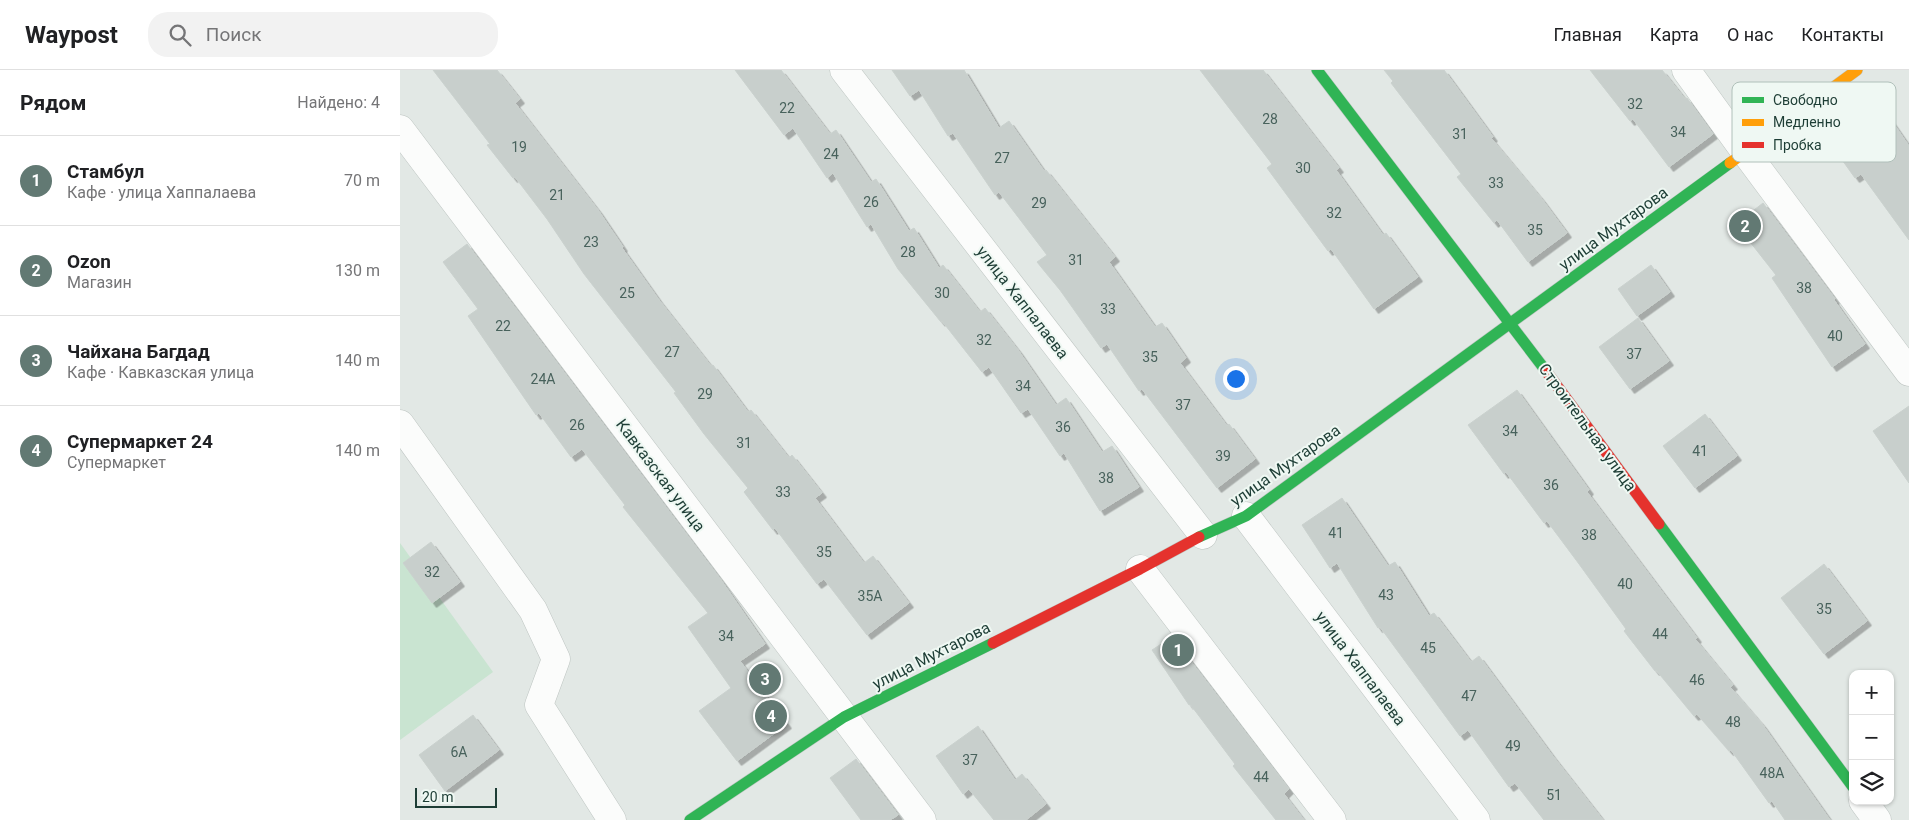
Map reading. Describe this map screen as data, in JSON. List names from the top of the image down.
{
  "streets": {
    "street": [
      "улица Мухтарова",
      "улица Хаппалаева",
      "Строительная улица",
      "Кавказская улица"
    ]
  },
  "crossings": [
    ["улица Мухтарова", "улица Хаппалаева"],
    ["улица Мухтарова", "Строительная улица"],
    ["улица Мухтарова", "Кавказская улица"]
  ],
  "house_numbers": [
    "32",
    "22",
    "28",
    "34",
    "31",
    "19",
    "24",
    "27",
    "30",
    "33",
    "21",
    "26",
    "29",
    "32",
    "35",
    "23",
    "28",
    "31",
    "38",
    "25",
    "30",
    "33",
    "22",
    "40",
    "32",
    "27",
    "37",
    "35",
    "24А",
    "34",
    "29",
    "37",
    "26",
    "36",
    "34",
    "31",
    "41",
    "39",
    "38",
    "36",
    "33",
    "41",
    "38",
    "35",
    "32",
    "40",
    "43",
    "35А",
    "35",
    "44",
    "34",
    "45",
    "46",
    "47",
    "48",
    "49",
    "6А",
    "37",
    "48А",
    "44",
    "51"
  ],
  "legend": ["Свободно", "Медленно", "Пробка"],
  "scale_bar": "20 m",
  "page": {
    "header": "Waypost",
    "search": "Поиск",
    "nav": [
      "Главная",
      "Карта",
      "О нас",
      "Контакты"
    ],
    "heading": ["Рядом", "Найдено: 4"],
    "list": [
      {
        "mark": "1",
        "name": "Стамбул",
        "note": "Кафе · улица Хаппалаева",
        "value": "70 m"
      },
      {
        "mark": "2",
        "name": "Ozon",
        "note": "Магазин",
        "value": "130 m"
      },
      {
        "mark": "3",
        "name": "Чайхана Багдад",
        "note": "Кафе · Кавказская улица",
        "value": "140 m"
      },
      {
        "mark": "4",
        "name": "Супермаркет 24",
        "note": "Супермаркет",
        "value": "140 m"
      }
    ],
    "pins": [
      "2",
      "1",
      "3",
      "4"
    ],
    "map_buttons": ["+", "−"],
    "scale": "20 m"
  }
}
